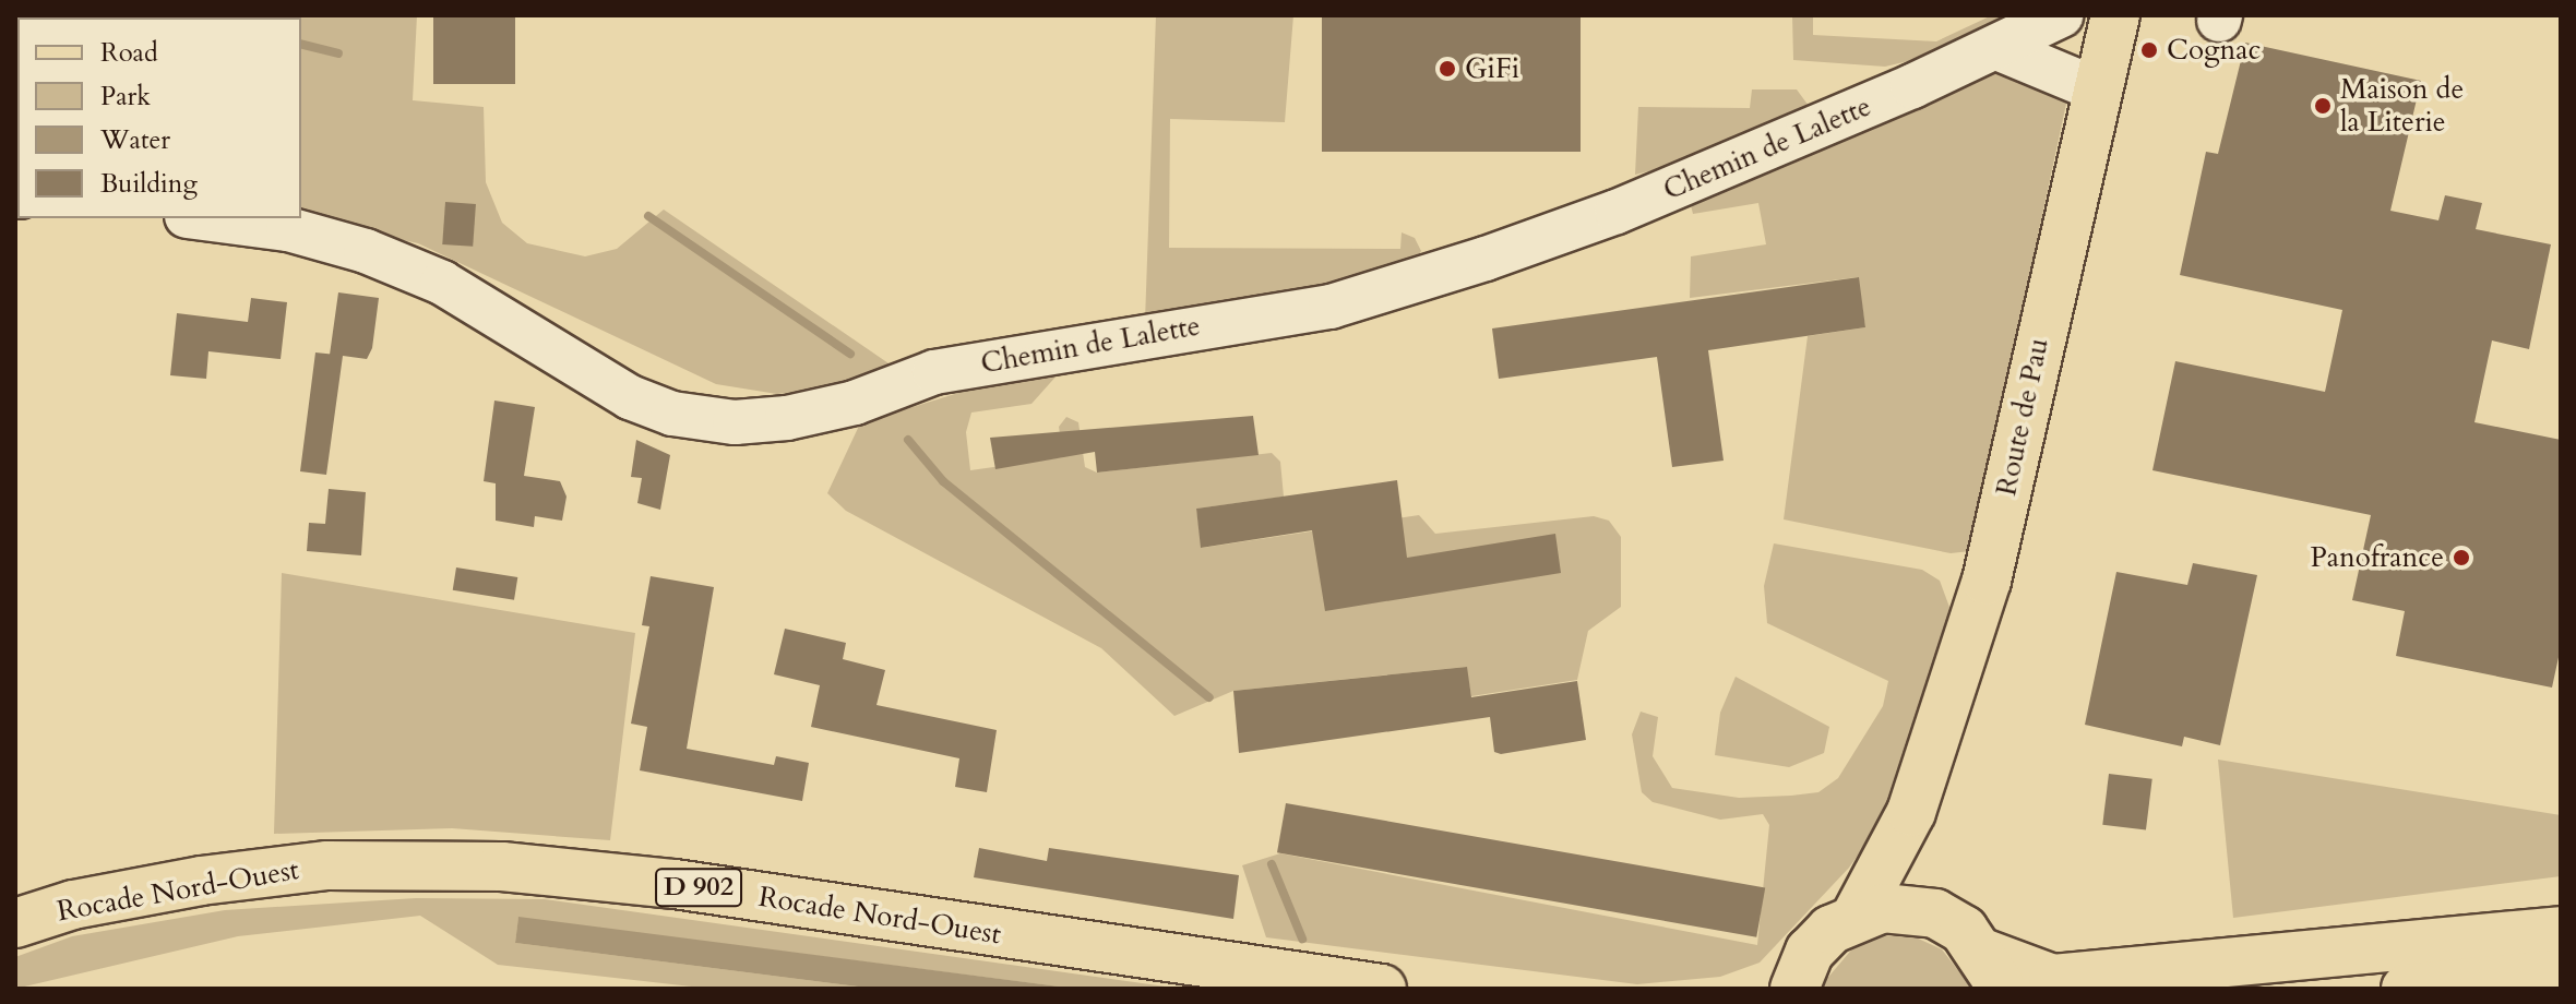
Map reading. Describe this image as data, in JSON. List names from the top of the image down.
{
  "streets": {
    "main road": ["Route de Pau", "D 902", "Rocade Nord-Ouest"],
    "street": ["Chemin de Lalette"]
  },
  "places": [
    "Cognac",
    "GiFi",
    "Maison de la Literie",
    "Panofrance"
  ],
  "legend": [
    "Road",
    "Park",
    "Water",
    "Building"
  ]
}
